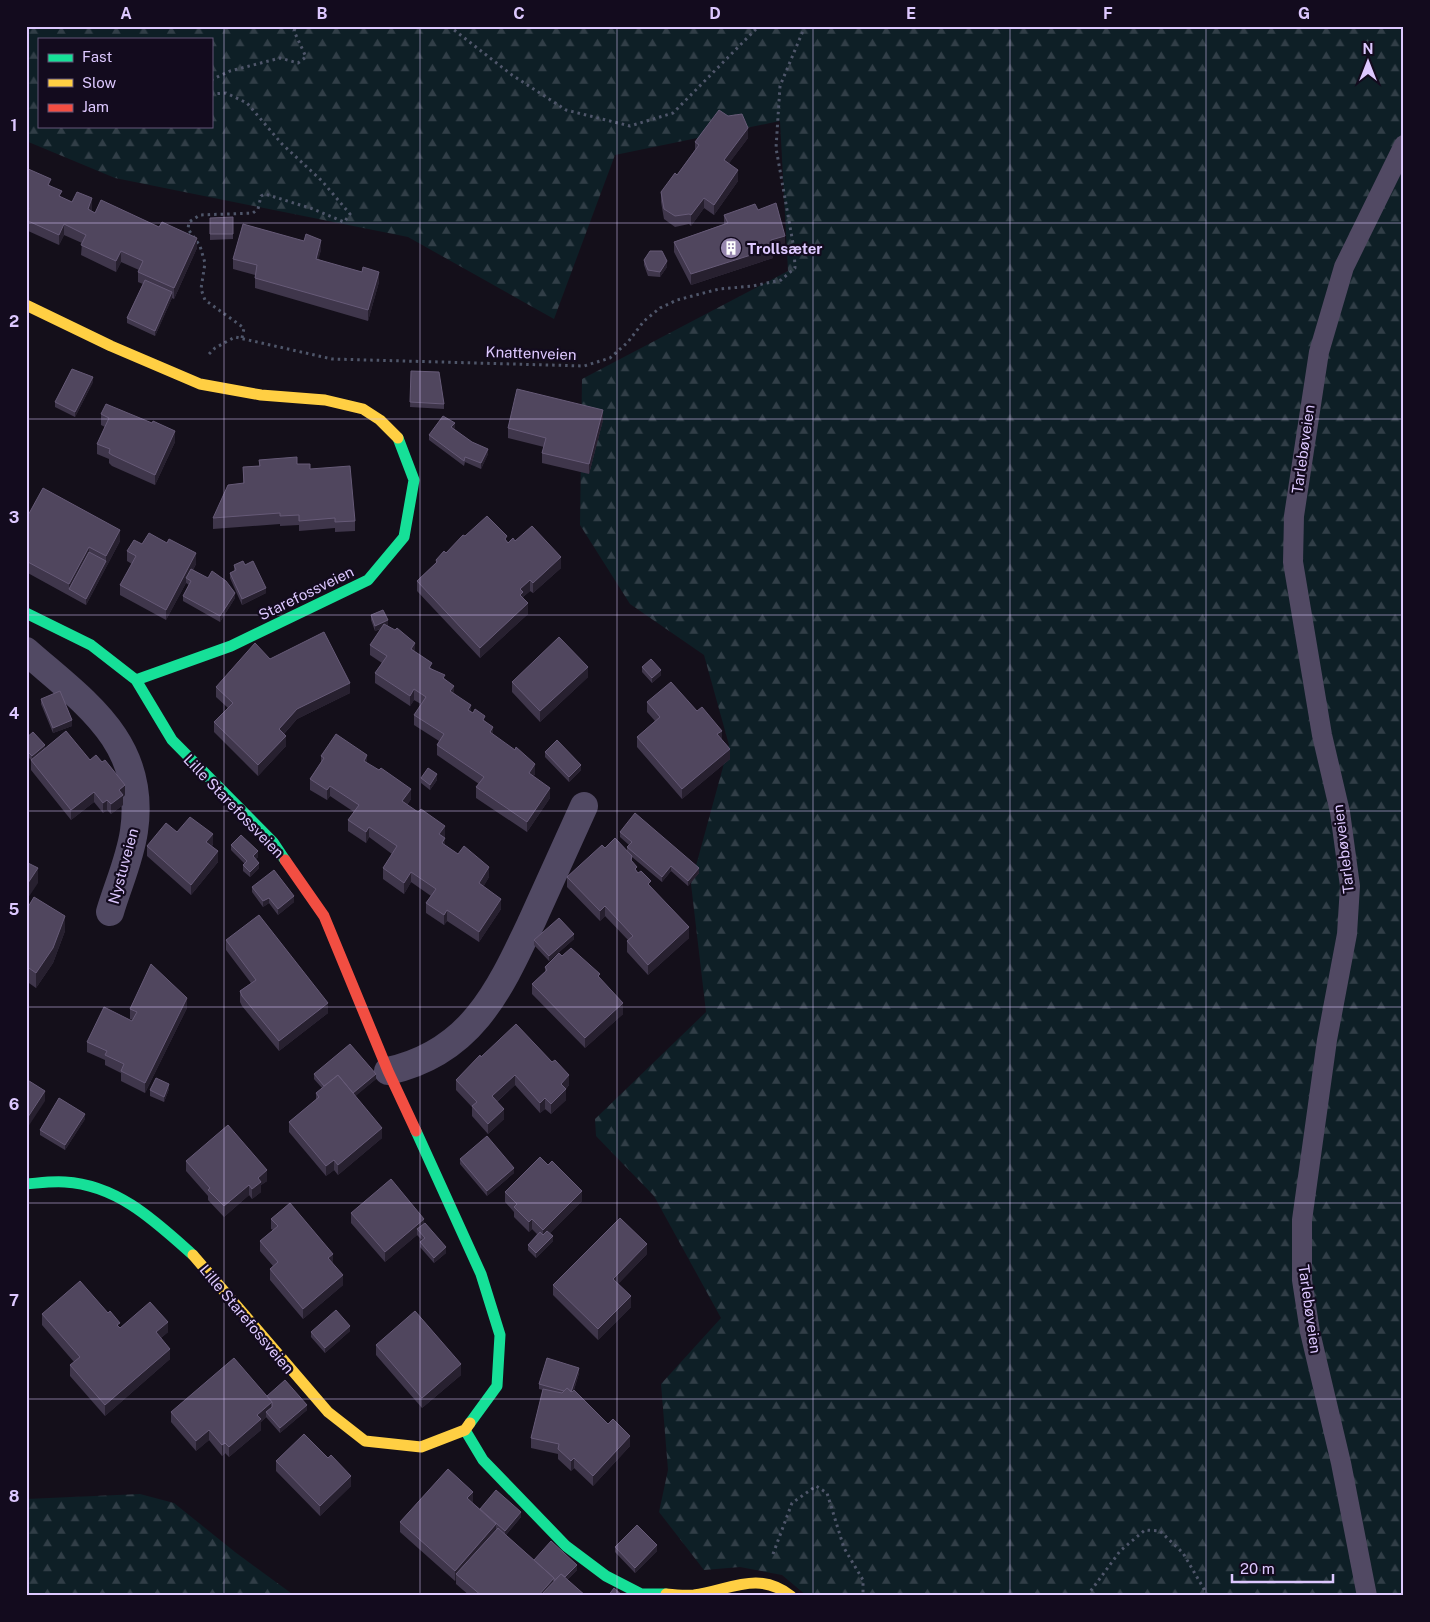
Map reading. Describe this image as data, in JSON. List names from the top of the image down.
{
  "streets": {
    "street": ["Starefossveien", "Lille Starefossveien", "Nystuveien"],
    "lane": ["Tarlebøveien"],
    "path": ["Knattenveien"]
  },
  "crossings": [
    ["Starefossveien", "Lille Starefossveien"]
  ],
  "places": {
    "building": ["Trollsæter"]
  },
  "legend": ["Fast", "Slow", "Jam"],
  "scale_bar": "20 m",
  "north": "top",
  "grid": {
    "columns": [
      "A",
      "B",
      "C",
      "D",
      "E",
      "F",
      "G"
    ],
    "rows": [
      "1",
      "2",
      "3",
      "4",
      "5",
      "6",
      "7",
      "8"
    ]
  }
}
